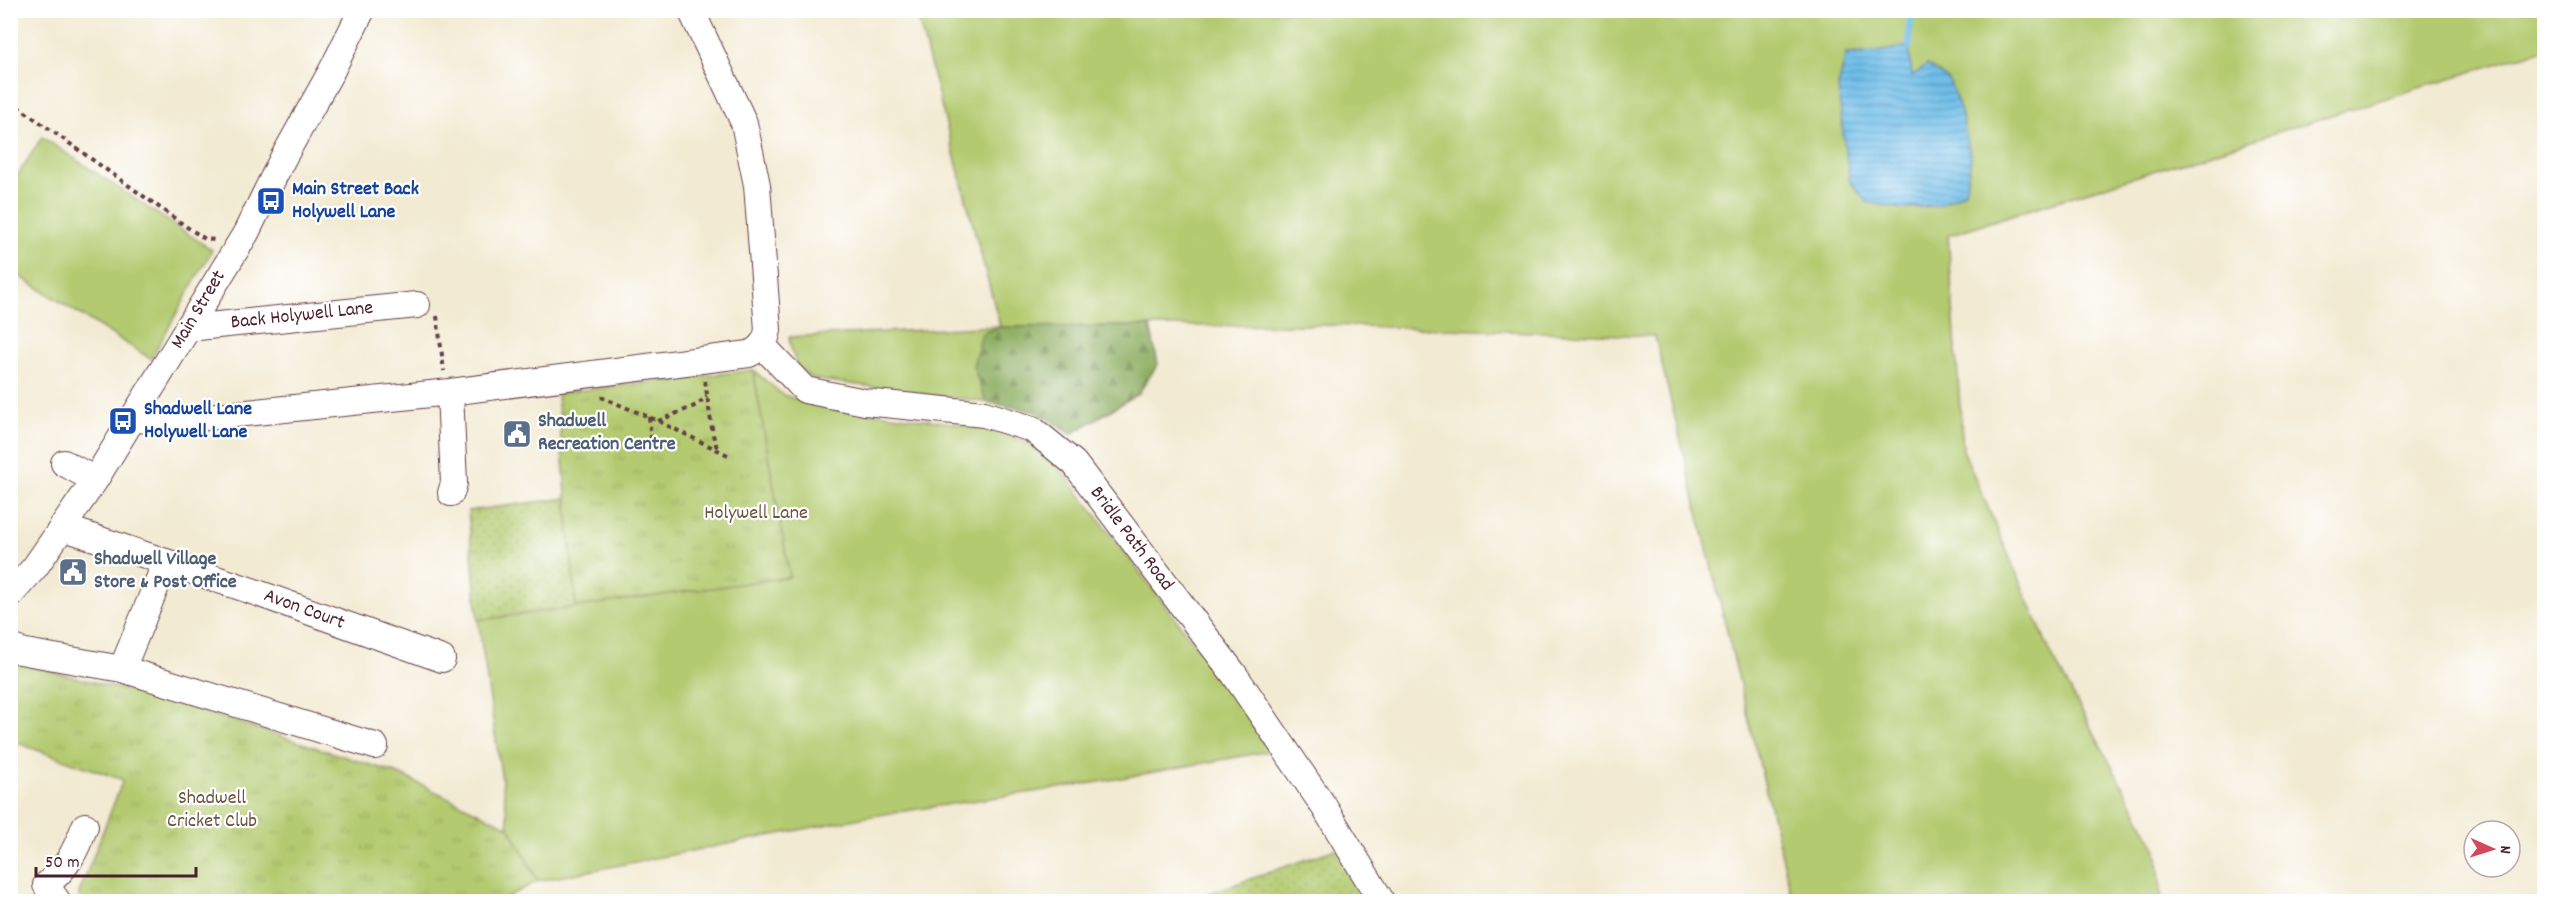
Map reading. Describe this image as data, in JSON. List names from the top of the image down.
{
  "streets": {
    "street": [
      "Main Street",
      "Back Holywell Lane",
      "Bridle Path Road",
      "Avon Court"
    ]
  },
  "crossings": [
    ["Main Street", "Back Holywell Lane"],
    ["Main Street", "Avon Court"]
  ],
  "parks": ["Holywell Lane", "Shadwell Cricket Club"],
  "places": {
    "bus stop": ["Main Street Back Holywell Lane", "Shadwell Lane Holywell Lane"],
    "public building": ["Shadwell Recreation Centre", "Shadwell Village Store & Post Office"]
  },
  "scale_bar": "50 m",
  "north": "right"
}
